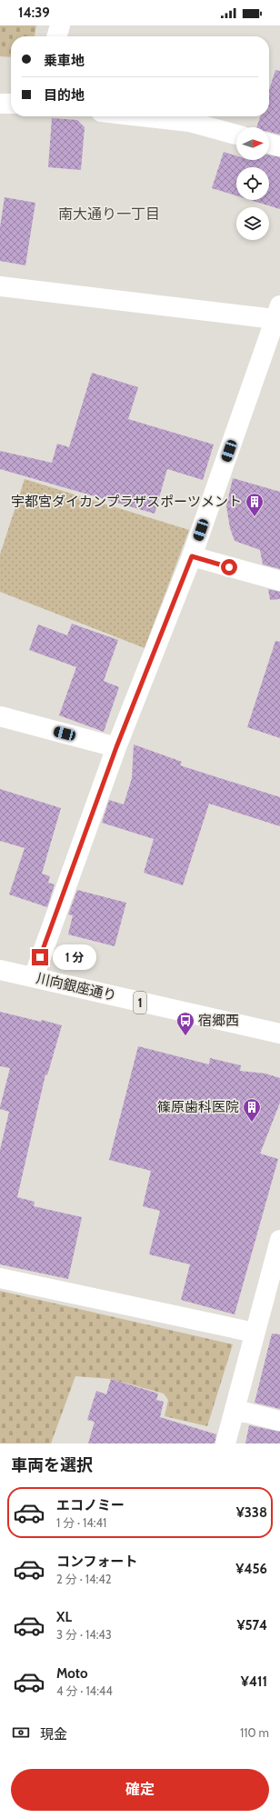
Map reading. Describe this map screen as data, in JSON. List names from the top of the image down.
{
  "streets": {
    "street": ["川向銀座通り", "1"]
  },
  "districts": ["南大通り一丁目"],
  "places": {
    "building": ["宇都宮ダイカンプラザスポーツメント", "篠原歯科医院"],
    "bus stop": ["宿郷西"]
  },
  "north": "right",
  "page": {
    "status": "14:39",
    "banner": ["乗車地", "目的地"],
    "bubble": "1 分",
    "heading": "車両を選択",
    "list": [
      {
        "name": "エコノミー",
        "note": "1 分 · 14:41",
        "value": "¥338"
      },
      {
        "name": "コンフォート",
        "note": "2 分 · 14:42",
        "value": "¥456"
      },
      {
        "name": "XL",
        "note": "3 分 · 14:43",
        "value": "¥574"
      },
      {
        "name": "Moto",
        "note": "4 分 · 14:44",
        "value": "¥411"
      }
    ],
    "pay": ["現金", "110 m"],
    "buttons": "確定"
  }
}
